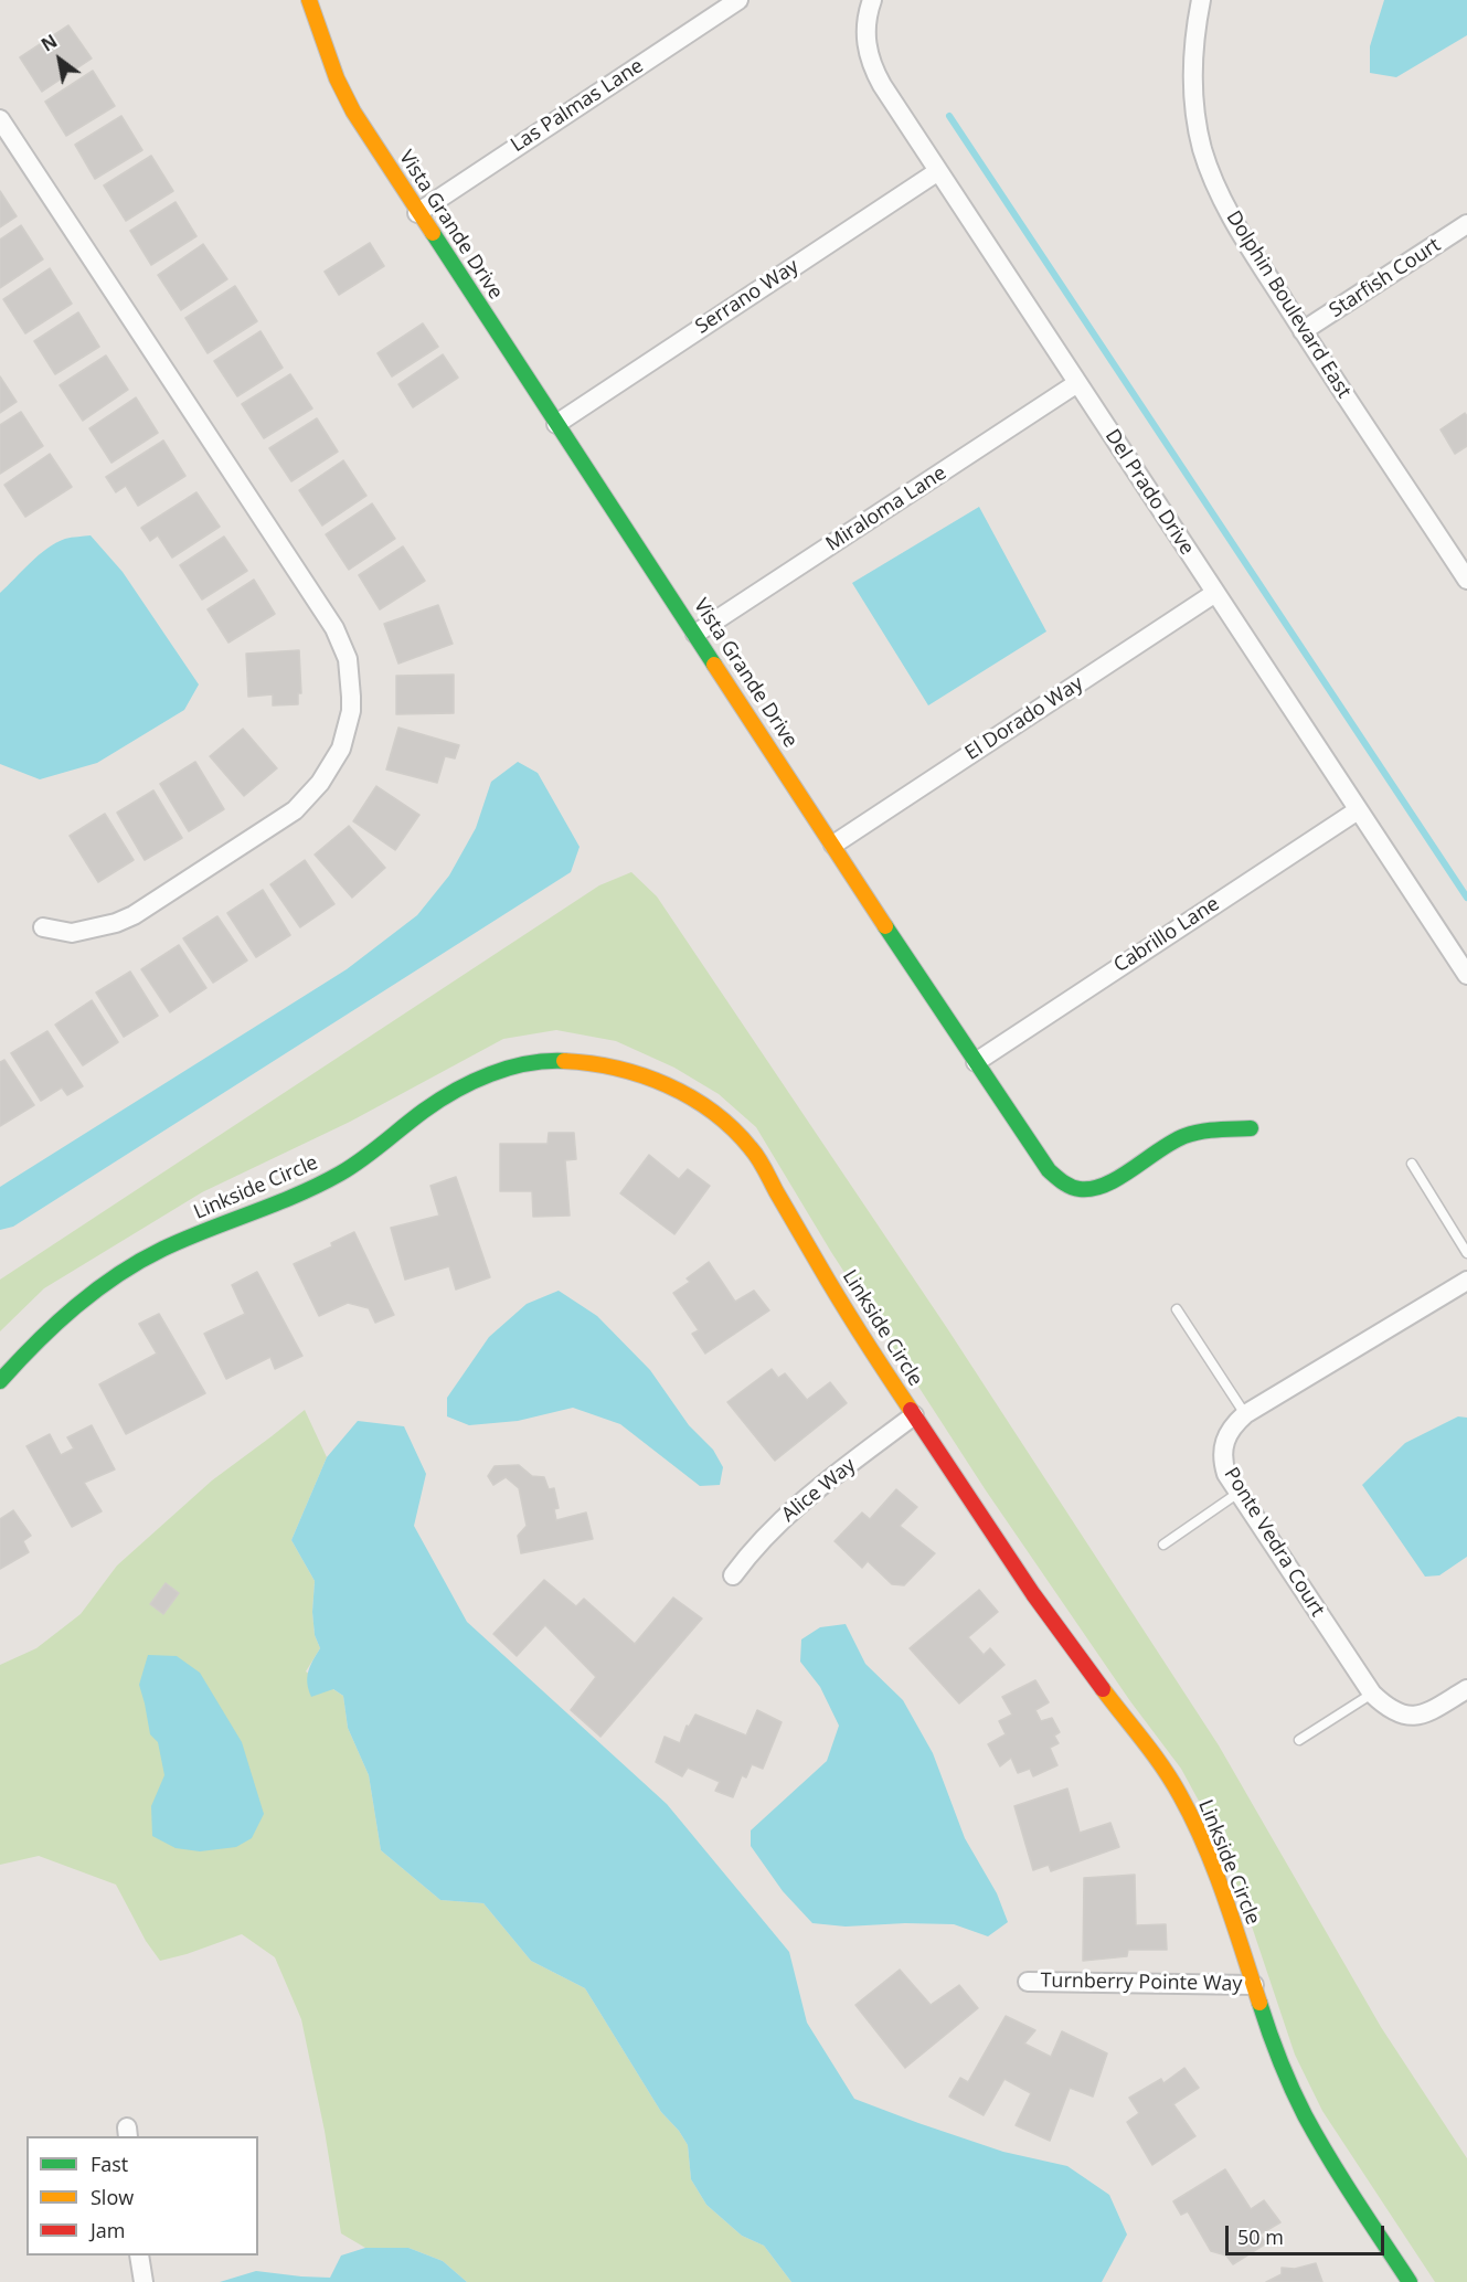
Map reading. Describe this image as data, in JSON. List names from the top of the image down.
{
  "streets": {
    "street": [
      "Las Palmas Lane",
      "Vista Grande Drive",
      "Starfish Court",
      "Serrano Way",
      "Dolphin Boulevard East",
      "Del Prado Drive",
      "Miraloma Lane",
      "El Dorado Way",
      "Cabrillo Lane",
      "Linkside Circle",
      "Alice Way",
      "Ponte Vedra Court",
      "Turnberry Pointe Way"
    ]
  },
  "crossings": [
    ["Las Palmas Lane", "Vista Grande Drive"],
    ["Vista Grande Drive", "Serrano Way"],
    ["Vista Grande Drive", "Miraloma Lane"],
    ["Vista Grande Drive", "El Dorado Way"],
    ["Vista Grande Drive", "Cabrillo Lane"],
    ["Starfish Court", "Dolphin Boulevard East"],
    ["Serrano Way", "Del Prado Drive"],
    ["Del Prado Drive", "Miraloma Lane"],
    ["Del Prado Drive", "El Dorado Way"],
    ["Del Prado Drive", "Cabrillo Lane"],
    ["Linkside Circle", "Alice Way"],
    ["Linkside Circle", "Turnberry Pointe Way"]
  ],
  "legend": ["Fast", "Slow", "Jam"],
  "scale_bar": "50 m",
  "north": "top left"
}
